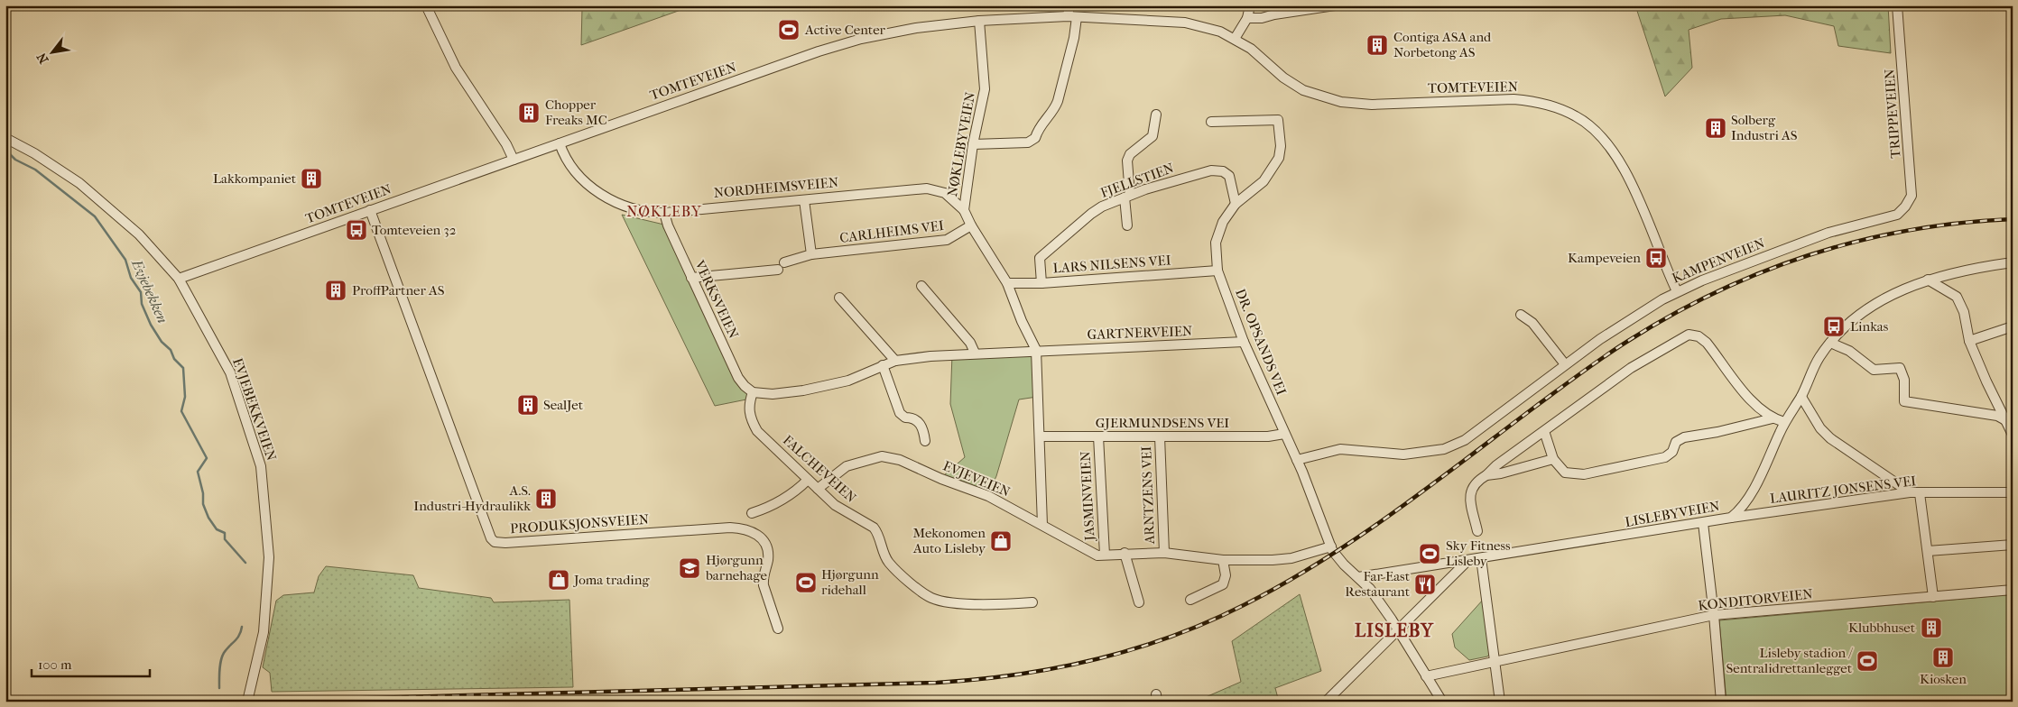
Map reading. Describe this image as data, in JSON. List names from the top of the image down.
{
  "streets": {
    "street": [
      "TOMTEVEIEN",
      "TRIPPEVEIEN",
      "NØKLEBYVEIEN",
      "FJELLSTIEN",
      "NORDHEIMSVEIEN",
      "CARLHEIMS VEI",
      "KAMPENVEIEN",
      "LARS NILSENS VEI",
      "VERKSVEIEN",
      "GARTNERVEIEN",
      "DR. OPSANDS VEI",
      "EVJEBEKKVEIEN",
      "GJERMUNDSENS VEI",
      "FALCHEVEIEN",
      "EVJEVEIEN",
      "LAURITZ JONSENS VEI",
      "ARNTZENS VEI",
      "JASMINVEIEN",
      "LISLEBYVEIEN",
      "PRODUKSJONSVEIEN",
      "KONDITORVEIEN"
    ]
  },
  "crossings": [
    ["TOMTEVEIEN", "NØKLEBYVEIEN"],
    ["TOMTEVEIEN", "NORDHEIMSVEIEN"],
    ["TOMTEVEIEN", "KAMPENVEIEN"],
    ["TOMTEVEIEN", "EVJEBEKKVEIEN"],
    ["TOMTEVEIEN", "PRODUKSJONSVEIEN"],
    ["TRIPPEVEIEN", "KAMPENVEIEN"],
    ["NØKLEBYVEIEN", "NORDHEIMSVEIEN"],
    ["NØKLEBYVEIEN", "CARLHEIMS VEI"],
    ["NØKLEBYVEIEN", "LARS NILSENS VEI"],
    ["NØKLEBYVEIEN", "GARTNERVEIEN"],
    ["NØKLEBYVEIEN", "GJERMUNDSENS VEI"],
    ["NØKLEBYVEIEN", "EVJEVEIEN"],
    ["FJELLSTIEN", "LARS NILSENS VEI"],
    ["FJELLSTIEN", "DR. OPSANDS VEI"],
    ["NORDHEIMSVEIEN", "VERKSVEIEN"],
    ["CARLHEIMS VEI", "VERKSVEIEN"],
    ["KAMPENVEIEN", "DR. OPSANDS VEI"],
    ["LARS NILSENS VEI", "DR. OPSANDS VEI"],
    ["VERKSVEIEN", "GARTNERVEIEN"],
    ["VERKSVEIEN", "FALCHEVEIEN"],
    ["GARTNERVEIEN", "DR. OPSANDS VEI"],
    ["GARTNERVEIEN", "FALCHEVEIEN"],
    ["DR. OPSANDS VEI", "GJERMUNDSENS VEI"],
    ["DR. OPSANDS VEI", "EVJEVEIEN"],
    ["DR. OPSANDS VEI", "LISLEBYVEIEN"],
    ["DR. OPSANDS VEI", "KONDITORVEIEN"],
    ["GJERMUNDSENS VEI", "ARNTZENS VEI"],
    ["GJERMUNDSENS VEI", "JASMINVEIEN"],
    ["FALCHEVEIEN", "EVJEVEIEN"],
    ["EVJEVEIEN", "ARNTZENS VEI"],
    ["EVJEVEIEN", "JASMINVEIEN"],
    ["LAURITZ JONSENS VEI", "LISLEBYVEIEN"]
  ],
  "districts": ["NØKLEBY", "LISLEBY"],
  "water": ["Evjebekken"],
  "places": {
    "sports": [
      "Active Center",
      "Sky Fitness Lisleby",
      "Hjørgunn ridehall",
      "Lisleby stadion / Sentralidrettanlegget"
    ],
    "building": [
      "Contiga ASA and Norbetong AS",
      "Chopper Freaks MC",
      "Solberg Industri AS",
      "Lakkompaniet",
      "ProffPartner AS",
      "SealJet",
      "A.S. Industri-Hydraulikk",
      "Klubbhuset",
      "Kiosken"
    ],
    "bus stop": ["Tomteveien 32", "Kampeveien", "Linkas"],
    "shop": ["Mekonomen Auto Lisleby", "Joma trading"],
    "school or university": ["Hjørgunn barnehage"],
    "restaurant": ["Far East Restaurant"]
  },
  "scale_bar": "100 m",
  "north": "bottom left"
}
